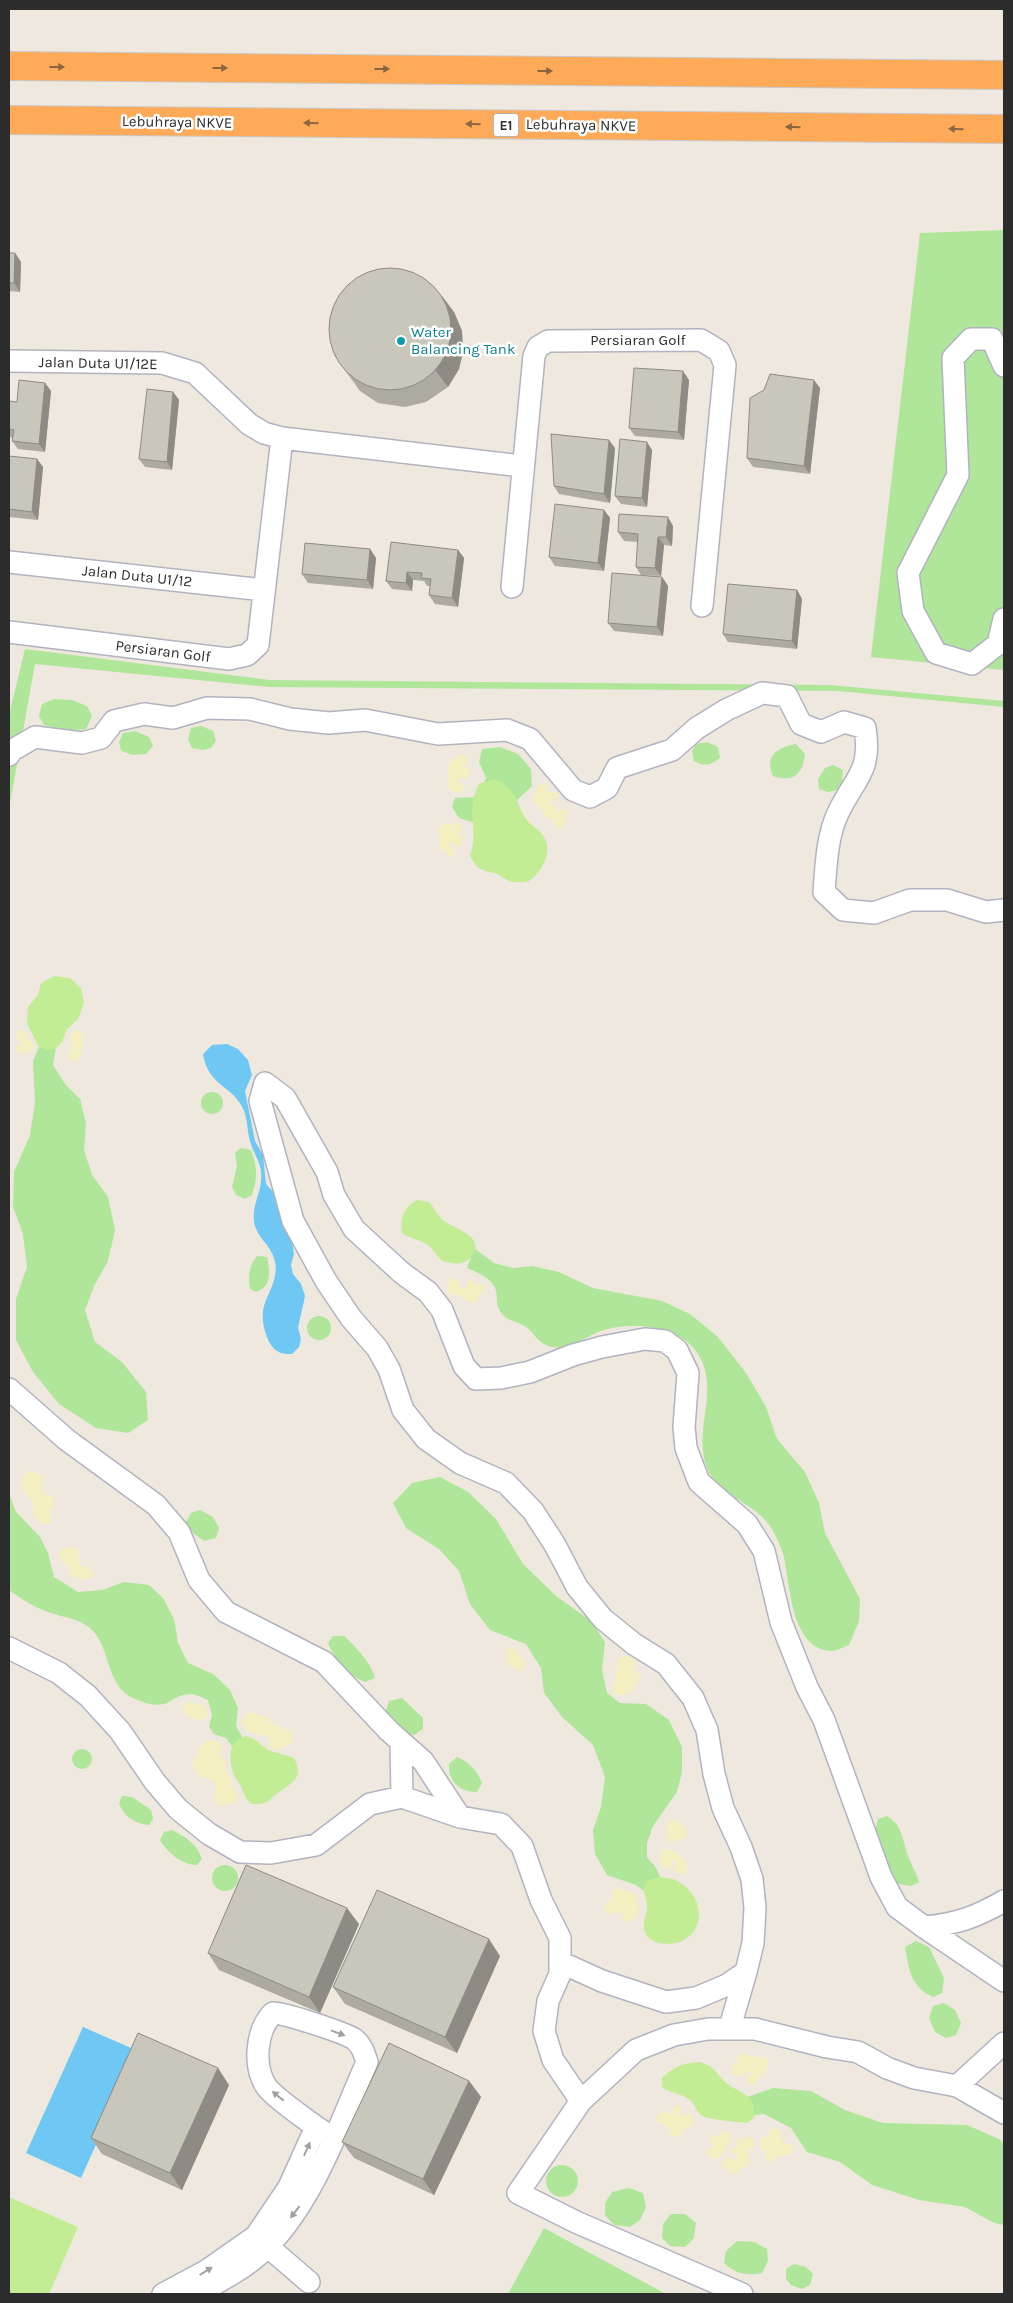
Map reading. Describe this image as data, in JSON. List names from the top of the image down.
{
  "streets": {
    "highway": ["Lebuhraya NKVE", "E1"],
    "street": ["Persiaran Golf", "Jalan Duta U1/12E", "Jalan Duta U1/12"]
  },
  "crossings": [
    ["Persiaran Golf", "Jalan Duta U1/12E"],
    ["Persiaran Golf", "Jalan Duta U1/12"]
  ],
  "places": ["Water Balancing Tank"]
}
